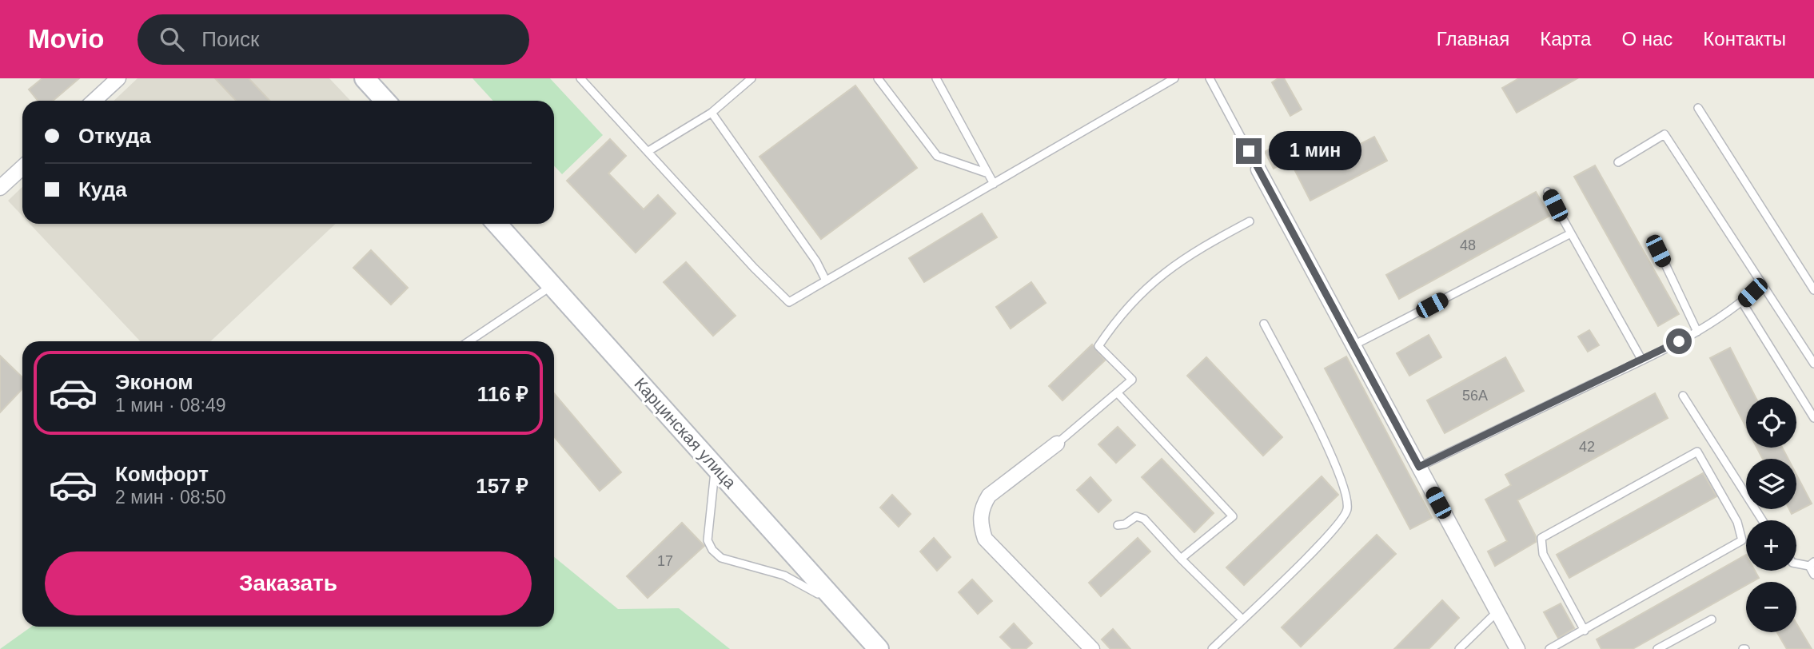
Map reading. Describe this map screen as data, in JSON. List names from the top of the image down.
{
  "streets": {
    "main road": ["Карцинская улица"]
  },
  "house_numbers": [
    "48",
    "56А",
    "42",
    "17"
  ],
  "page": {
    "header": "Movio",
    "search": "Поиск",
    "nav": [
      "Главная",
      "Карта",
      "О нас",
      "Контакты"
    ],
    "banner": ["Откуда", "Куда"],
    "bubble": "1 мин",
    "list": [
      {
        "name": "Эконом",
        "note": "1 мин · 08:49",
        "value": "116 ₽"
      },
      {
        "name": "Комфорт",
        "note": "2 мин · 08:50",
        "value": "157 ₽"
      }
    ],
    "map_buttons": ["+", "−"],
    "buttons": "Заказать"
  }
}
